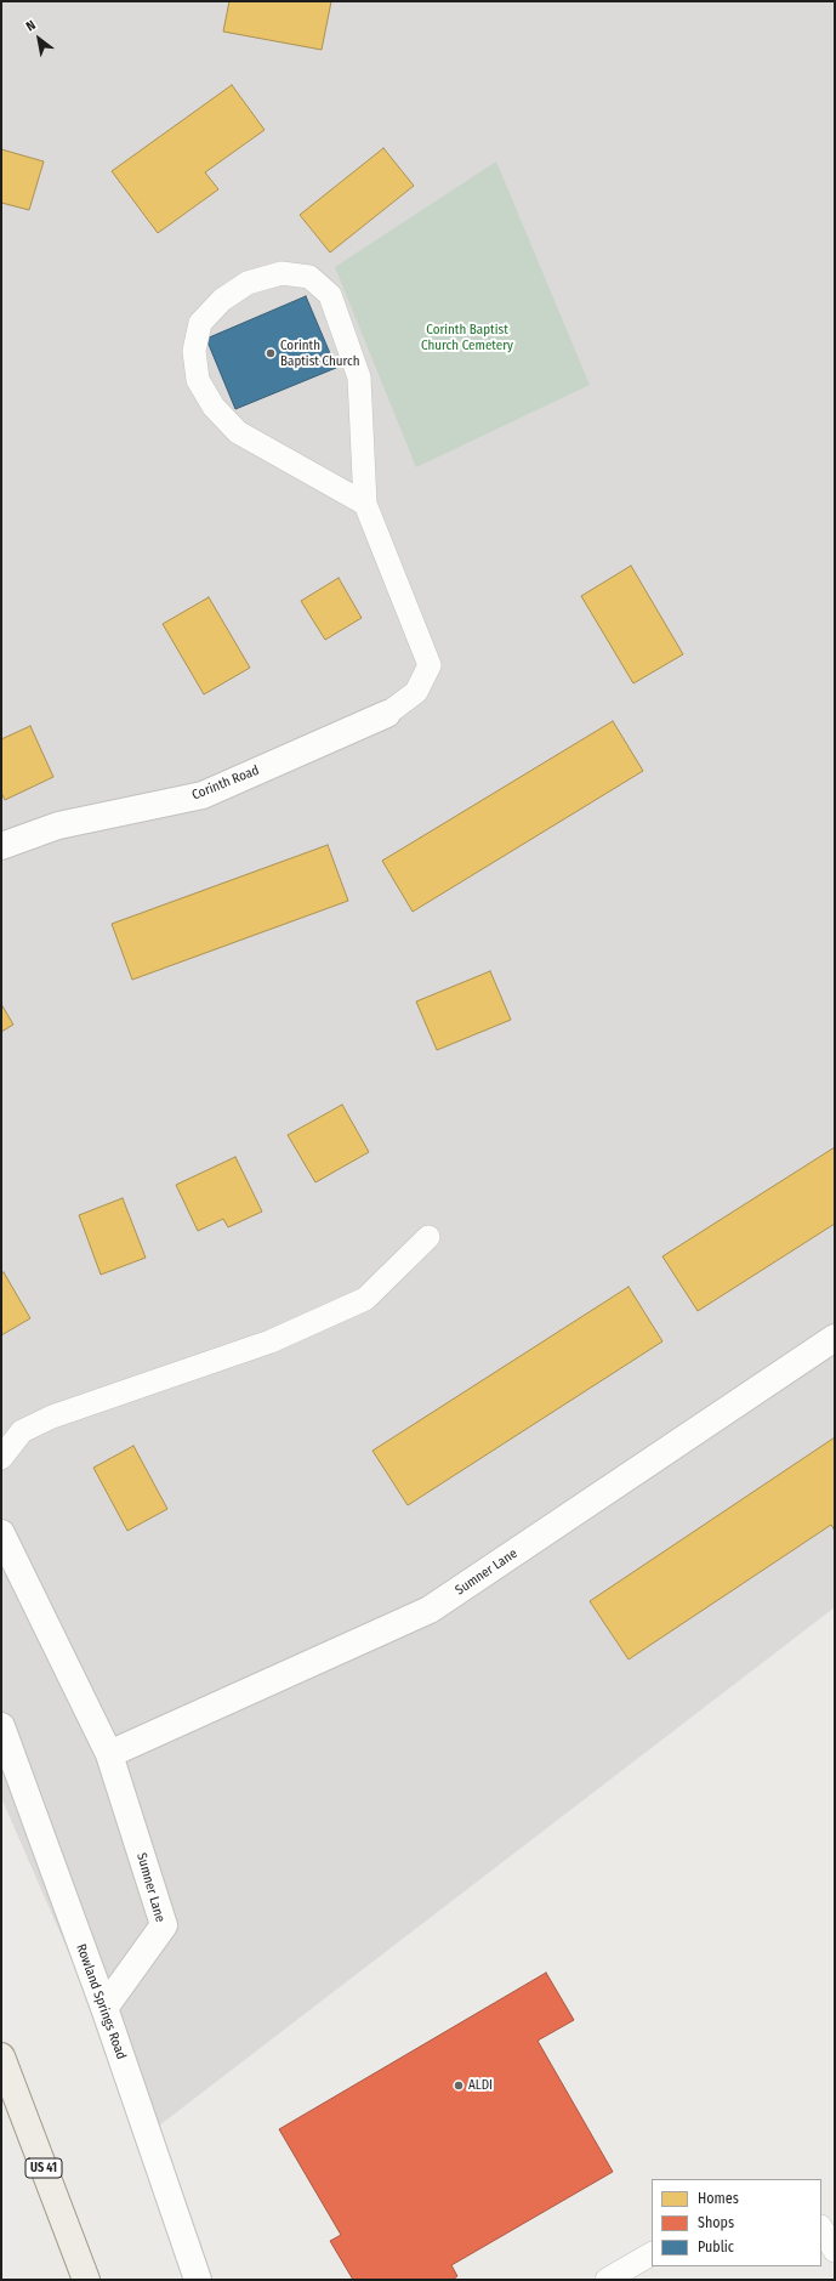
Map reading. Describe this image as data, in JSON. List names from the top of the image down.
{
  "streets": {
    "main road": ["US 41"],
    "street": ["Corinth Road", "Sumner Lane", "Rowland Springs Road"]
  },
  "crossings": [
    ["Sumner Lane", "Rowland Springs Road"]
  ],
  "parks": ["Corinth Baptist Church Cemetery"],
  "places": ["Corinth Baptist Church", "ALDI"],
  "legend": ["Homes", "Shops", "Public"],
  "north": "top left"
}
